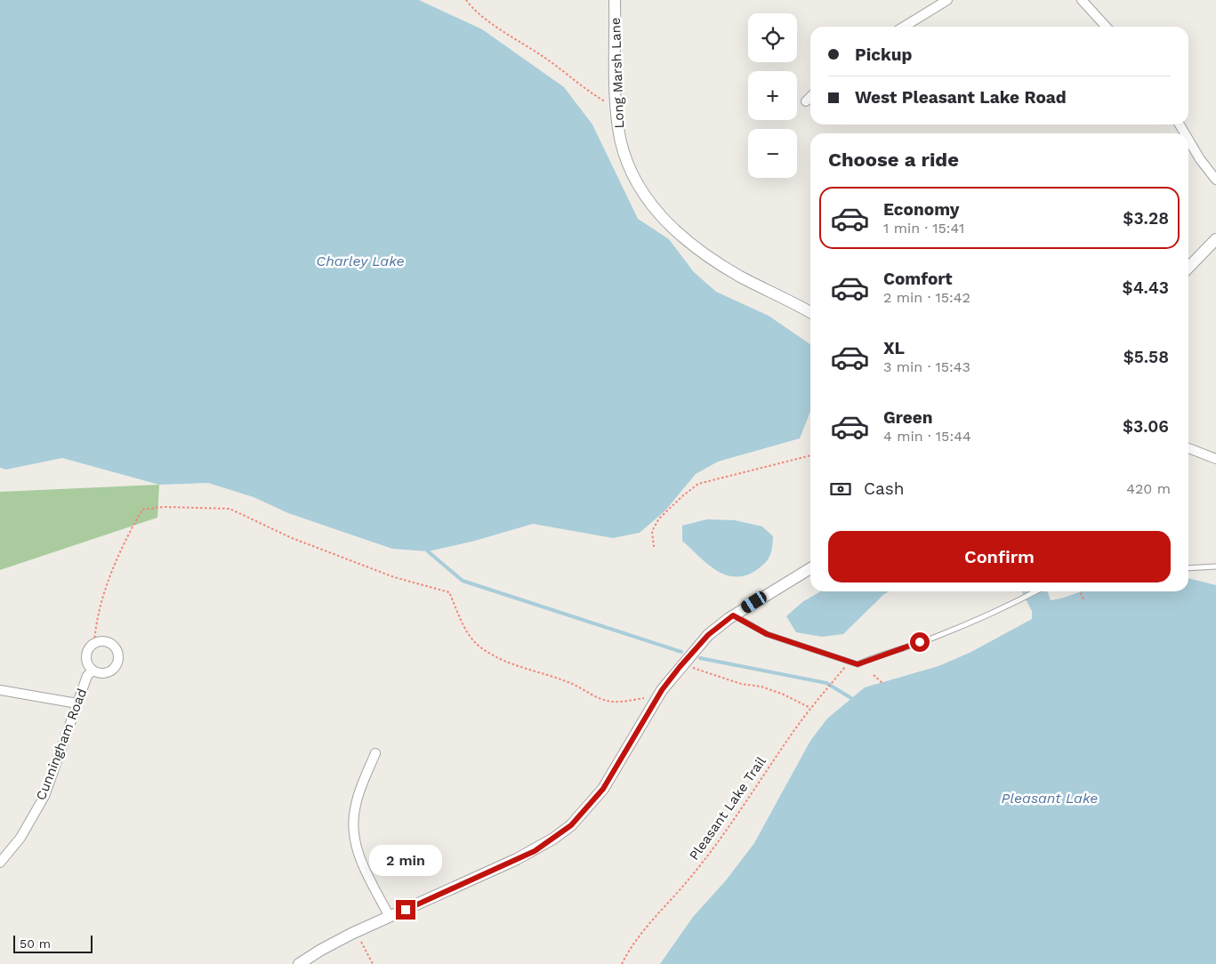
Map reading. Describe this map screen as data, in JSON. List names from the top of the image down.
{
  "streets": {
    "street": ["Long Marsh Lane", "Cunningham Road"],
    "path": ["Pleasant Lake Trail"]
  },
  "water": ["Charley Lake", "Pleasant Lake"],
  "scale_bar": "50 m",
  "page": {
    "map_buttons": ["+", "−"],
    "banner": ["Pickup", "West Pleasant Lake Road"],
    "heading": "Choose a ride",
    "list": [
      {
        "name": "Economy",
        "note": "1 min · 15:41",
        "value": "$3.28"
      },
      {
        "name": "Comfort",
        "note": "2 min · 15:42",
        "value": "$4.43"
      },
      {
        "name": "XL",
        "note": "3 min · 15:43",
        "value": "$5.58"
      },
      {
        "name": "Green",
        "note": "4 min · 15:44",
        "value": "$3.06"
      }
    ],
    "pay": ["Cash", "420 m"],
    "buttons": "Confirm",
    "bubble": "2 min",
    "scale": "50 m"
  }
}
